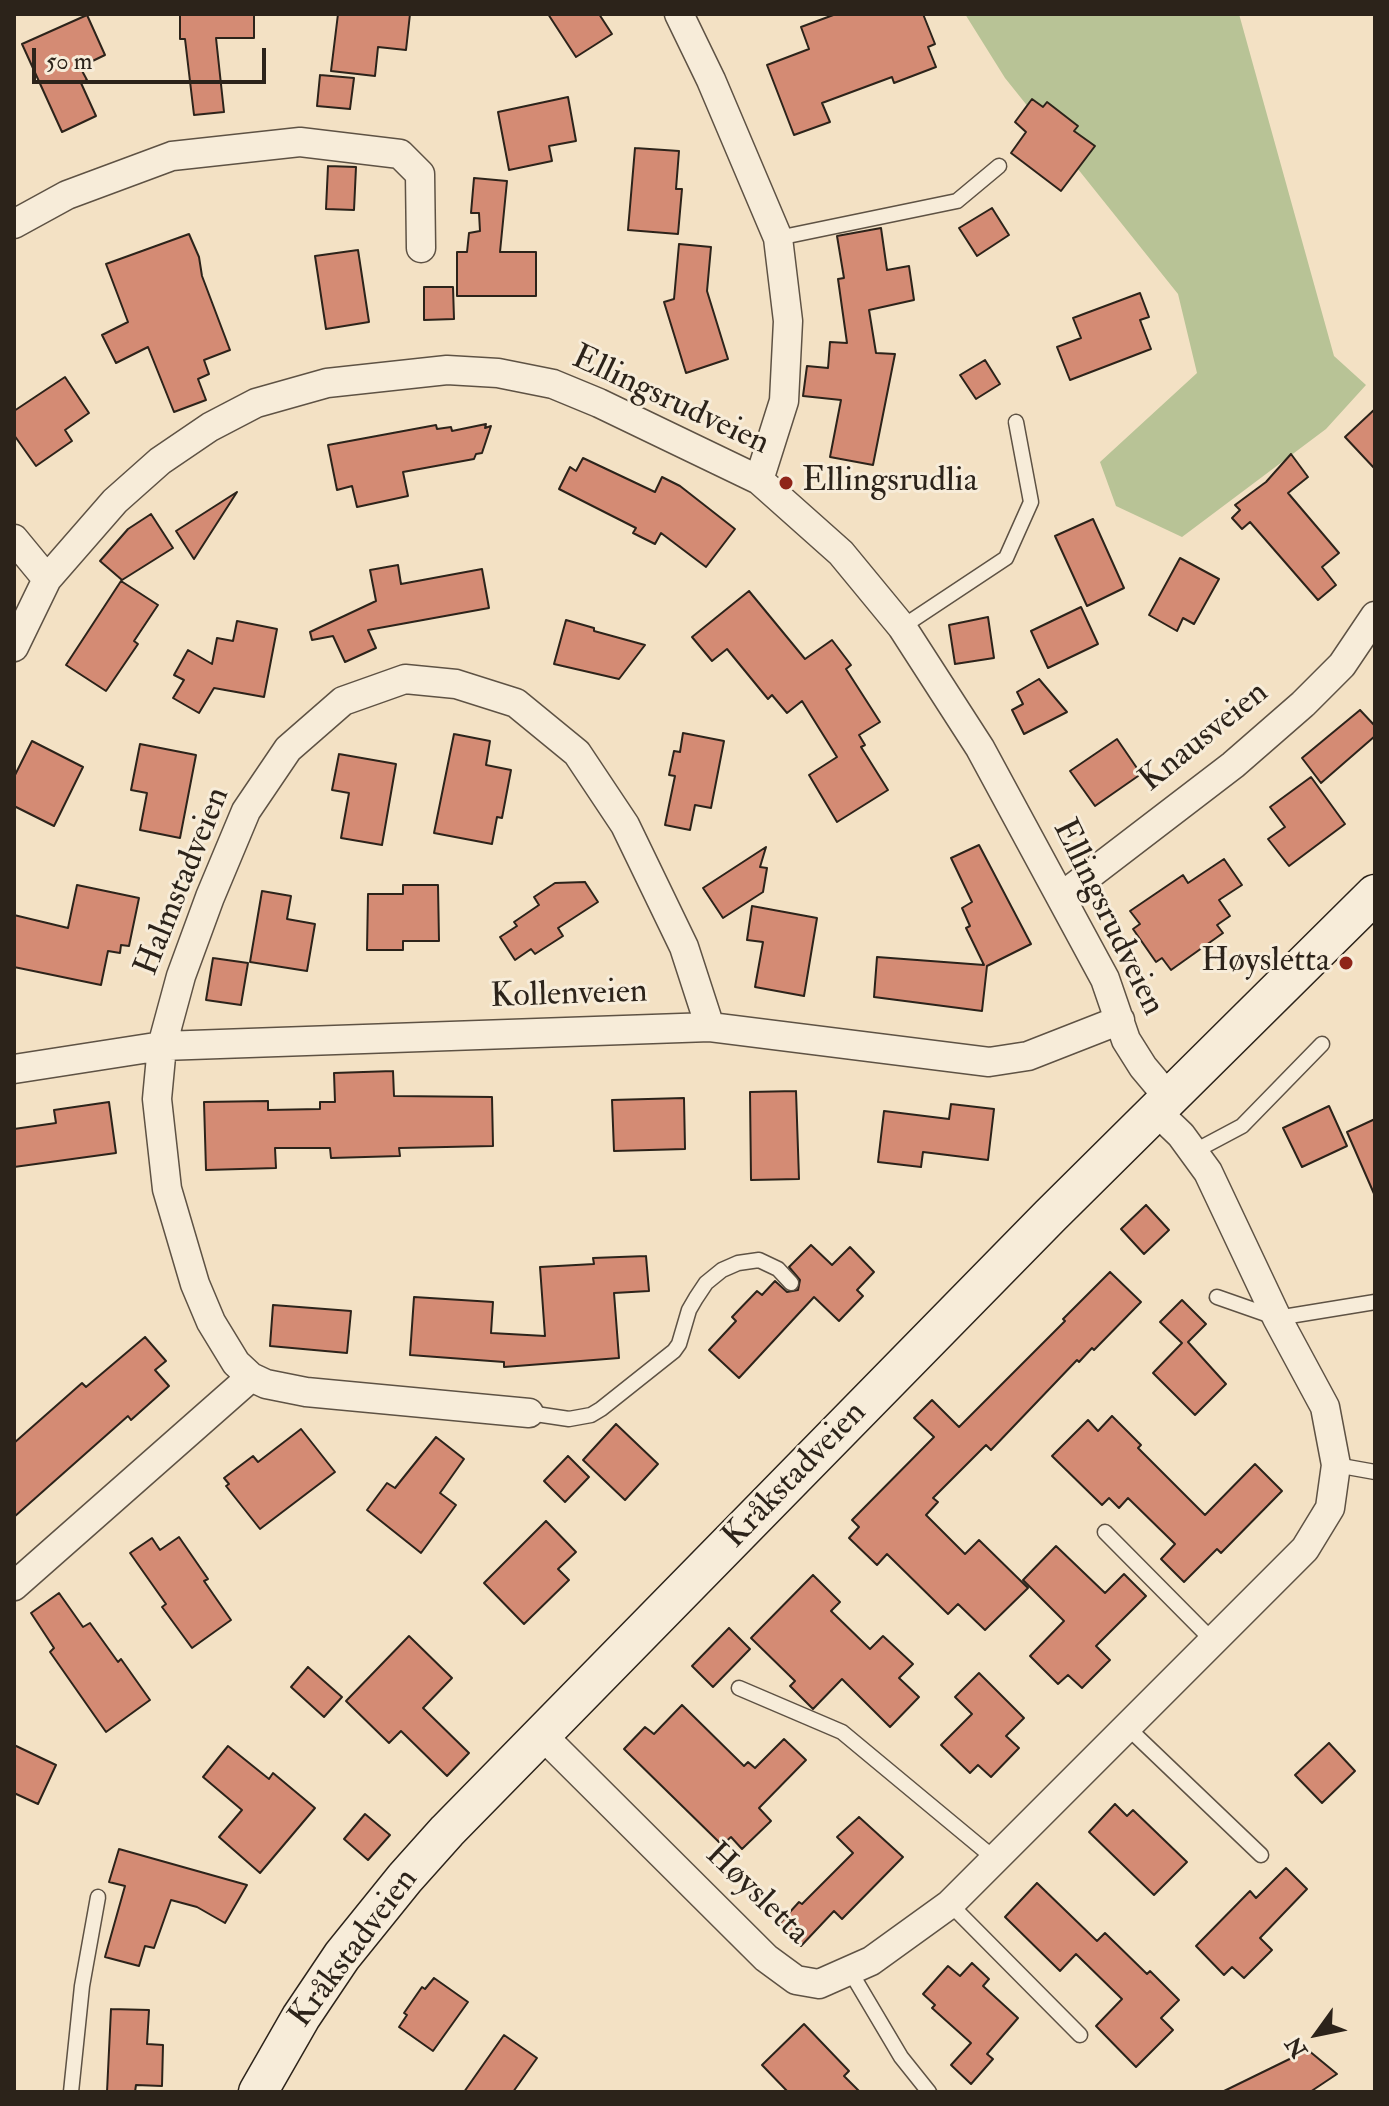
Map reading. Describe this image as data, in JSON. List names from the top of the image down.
{
  "streets": {
    "main road": ["Kråkstadveien"],
    "street": [
      "Ellingsrudveien",
      "Knausveien",
      "Halmstadveien",
      "Kollenveien",
      "Høysletta"
    ]
  },
  "crossings": [
    ["Ellingsrudveien", "Knausveien"],
    ["Ellingsrudveien", "Kollenveien"],
    ["Ellingsrudveien", "Kråkstadveien"],
    ["Ellingsrudveien", "Høysletta"],
    ["Halmstadveien", "Kollenveien"],
    ["Kråkstadveien", "Høysletta"]
  ],
  "places": ["Ellingsrudlia", "Høysletta"],
  "scale_bar": "50 m",
  "north": "bottom left"
}
